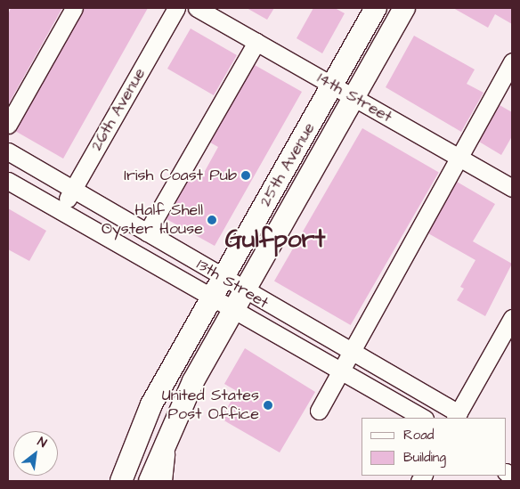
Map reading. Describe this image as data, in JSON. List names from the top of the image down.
{
  "streets": {
    "main road": ["25th Avenue"],
    "street": ["14th Street", "26th Avenue", "13th Street"]
  },
  "crossings": [
    ["14th Street", "25th Avenue"],
    ["26th Avenue", "13th Street"],
    ["25th Avenue", "13th Street"]
  ],
  "districts": ["Gulfport"],
  "places": ["Irish Coast Pub", "Half Shell Oyster House", "United States Post Office"],
  "legend": ["Road", "Building"],
  "north": "top right"
}
